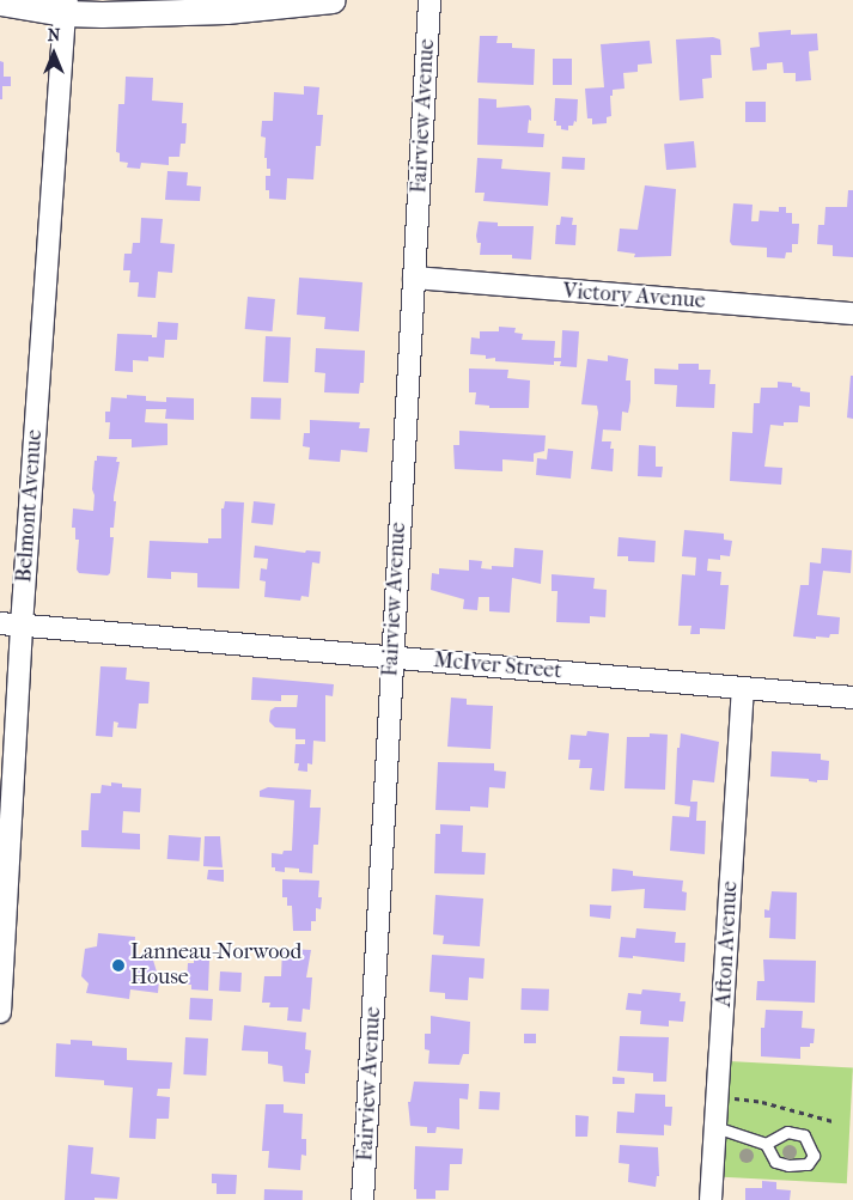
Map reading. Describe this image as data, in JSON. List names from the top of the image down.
{
  "streets": {
    "street": [
      "Fairview Avenue",
      "Victory Avenue",
      "Belmont Avenue",
      "McIver Street",
      "Afton Avenue"
    ]
  },
  "crossings": [
    ["Fairview Avenue", "Victory Avenue"],
    ["Fairview Avenue", "McIver Street"],
    ["Belmont Avenue", "McIver Street"],
    ["McIver Street", "Afton Avenue"]
  ],
  "places": ["Lanneau-Norwood House"],
  "north": "top"
}
